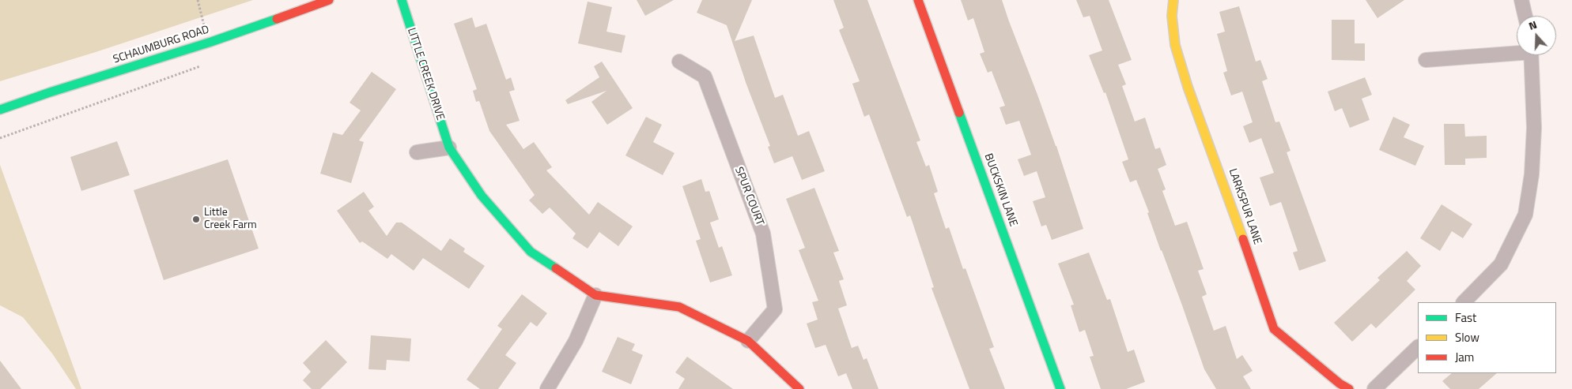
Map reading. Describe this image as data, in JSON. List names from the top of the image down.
{
  "streets": {
    "street": [
      "SCHAUMBURG ROAD",
      "LITTLE CREEK DRIVE",
      "BUCKSKIN LANE",
      "SPUR COURT",
      "LARKSPUR LANE"
    ]
  },
  "crossings": [
    ["LITTLE CREEK DRIVE", "SPUR COURT"]
  ],
  "places": ["Little Creek Farm"],
  "legend": ["Fast", "Slow", "Jam"],
  "north": "top"
}
